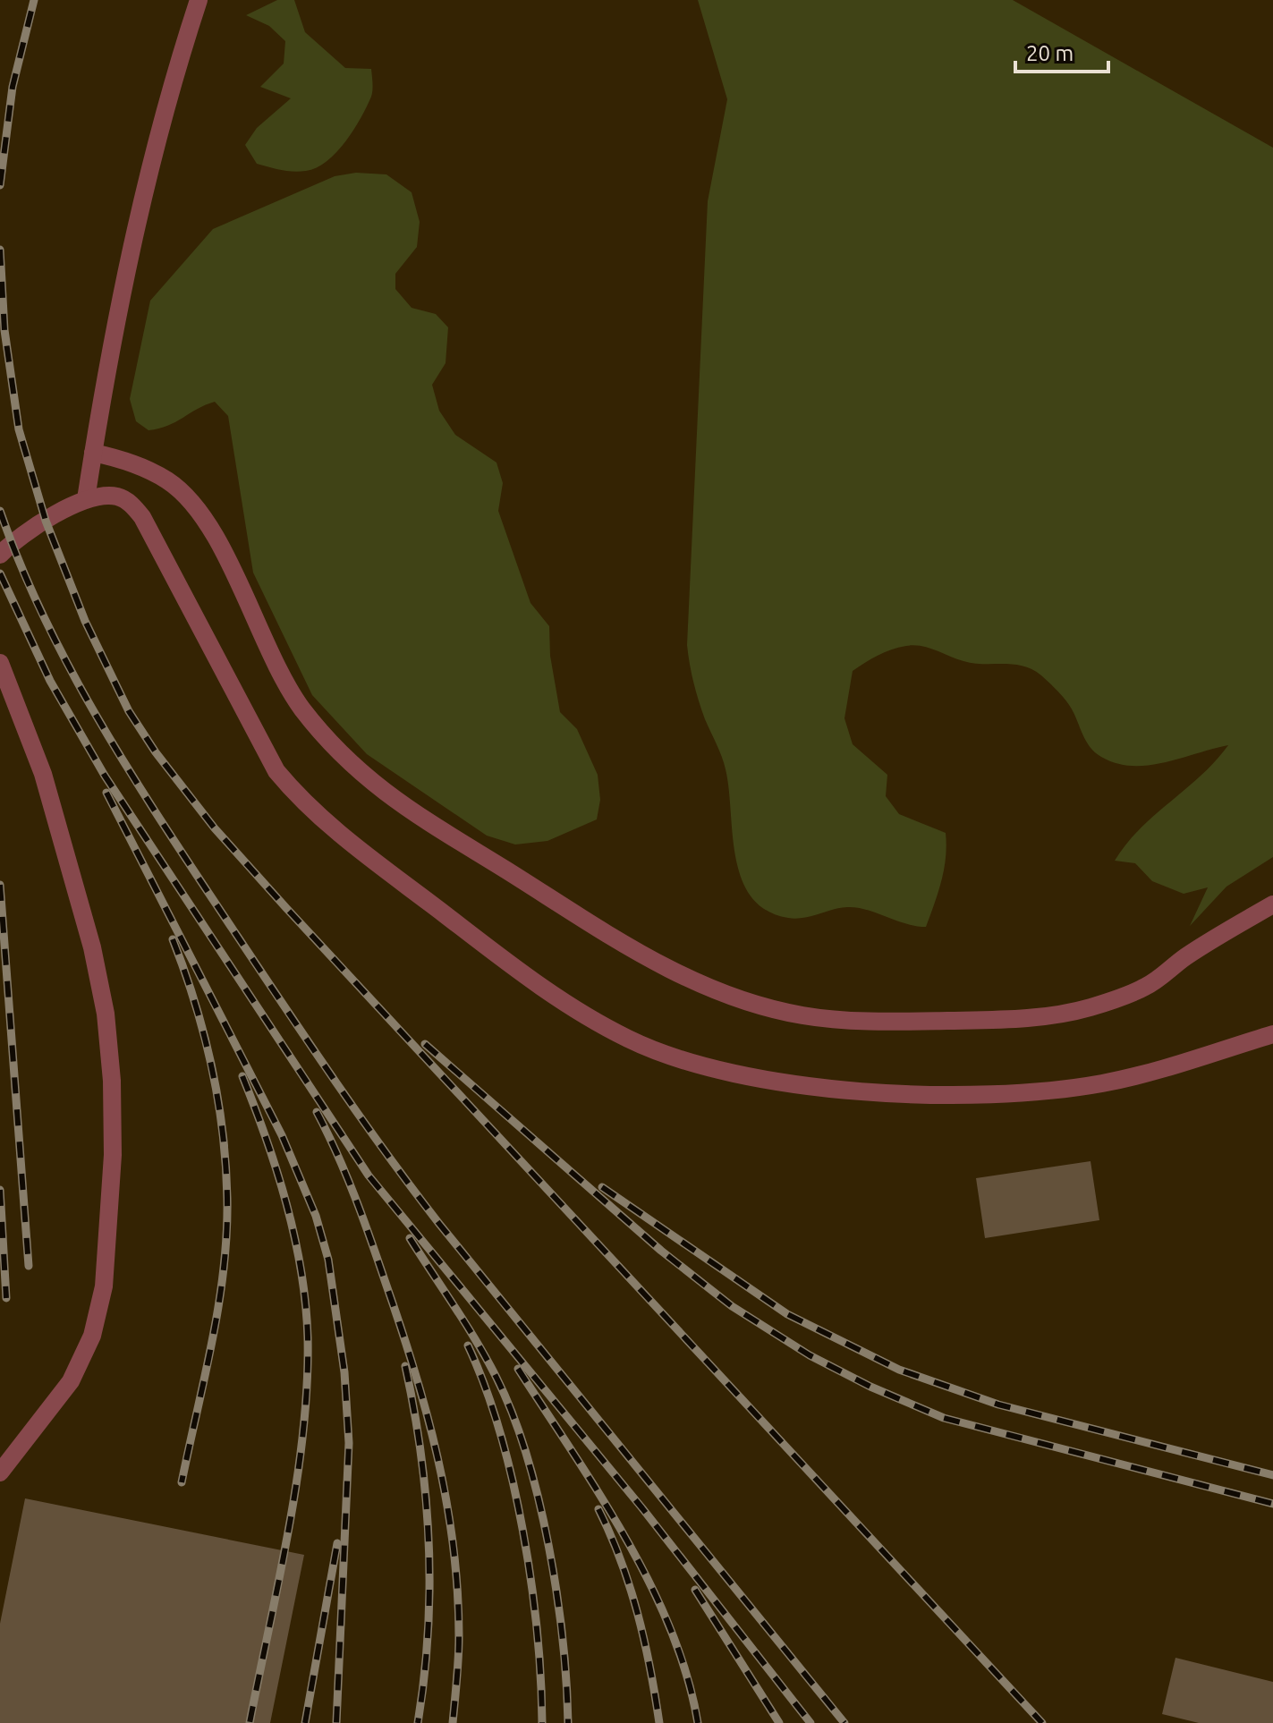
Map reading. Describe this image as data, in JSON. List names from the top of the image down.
{
  "scale_bar": "20 m"
}
